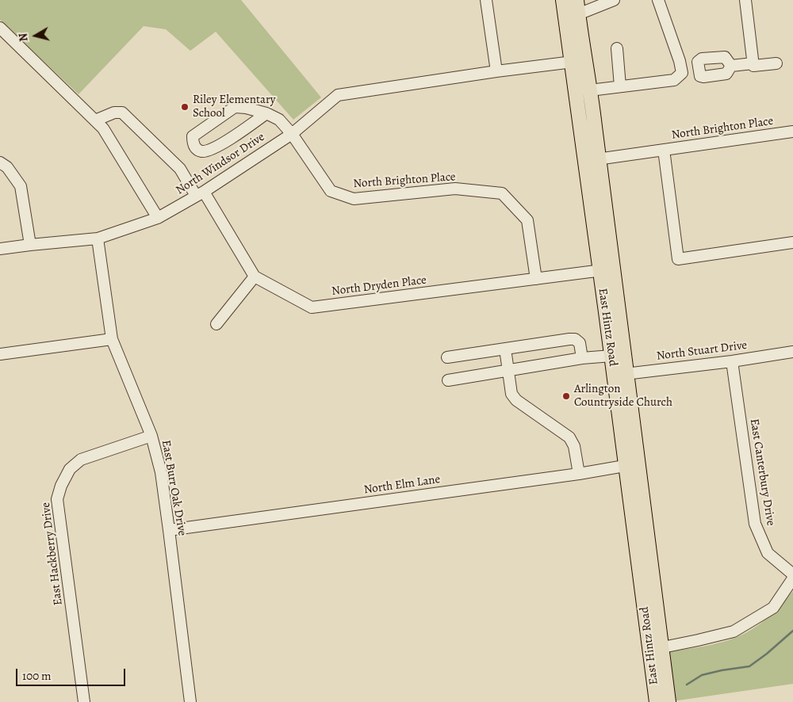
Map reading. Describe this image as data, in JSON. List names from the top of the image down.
{
  "streets": {
    "main road": ["East Hintz Road"],
    "street": [
      "North Brighton Place",
      "North Windsor Drive",
      "North Dryden Place",
      "North Stuart Drive",
      "East Canterbury Drive",
      "North Elm Lane",
      "East Burr Oak Drive",
      "East Hackberry Drive"
    ]
  },
  "crossings": [
    ["North Brighton Place", "North Windsor Drive"],
    ["North Brighton Place", "North Dryden Place"],
    ["North Brighton Place", "East Hintz Road"],
    ["North Windsor Drive", "East Hintz Road"],
    ["North Windsor Drive", "East Burr Oak Drive"],
    ["North Dryden Place", "East Hintz Road"],
    ["East Hintz Road", "North Stuart Drive"],
    ["East Hintz Road", "North Elm Lane"],
    ["North Stuart Drive", "East Canterbury Drive"],
    ["North Elm Lane", "East Burr Oak Drive"],
    ["East Burr Oak Drive", "East Hackberry Drive"]
  ],
  "places": ["Riley Elementary School", "Arlington Countryside Church"],
  "scale_bar": "100 m",
  "north": "left"
}
